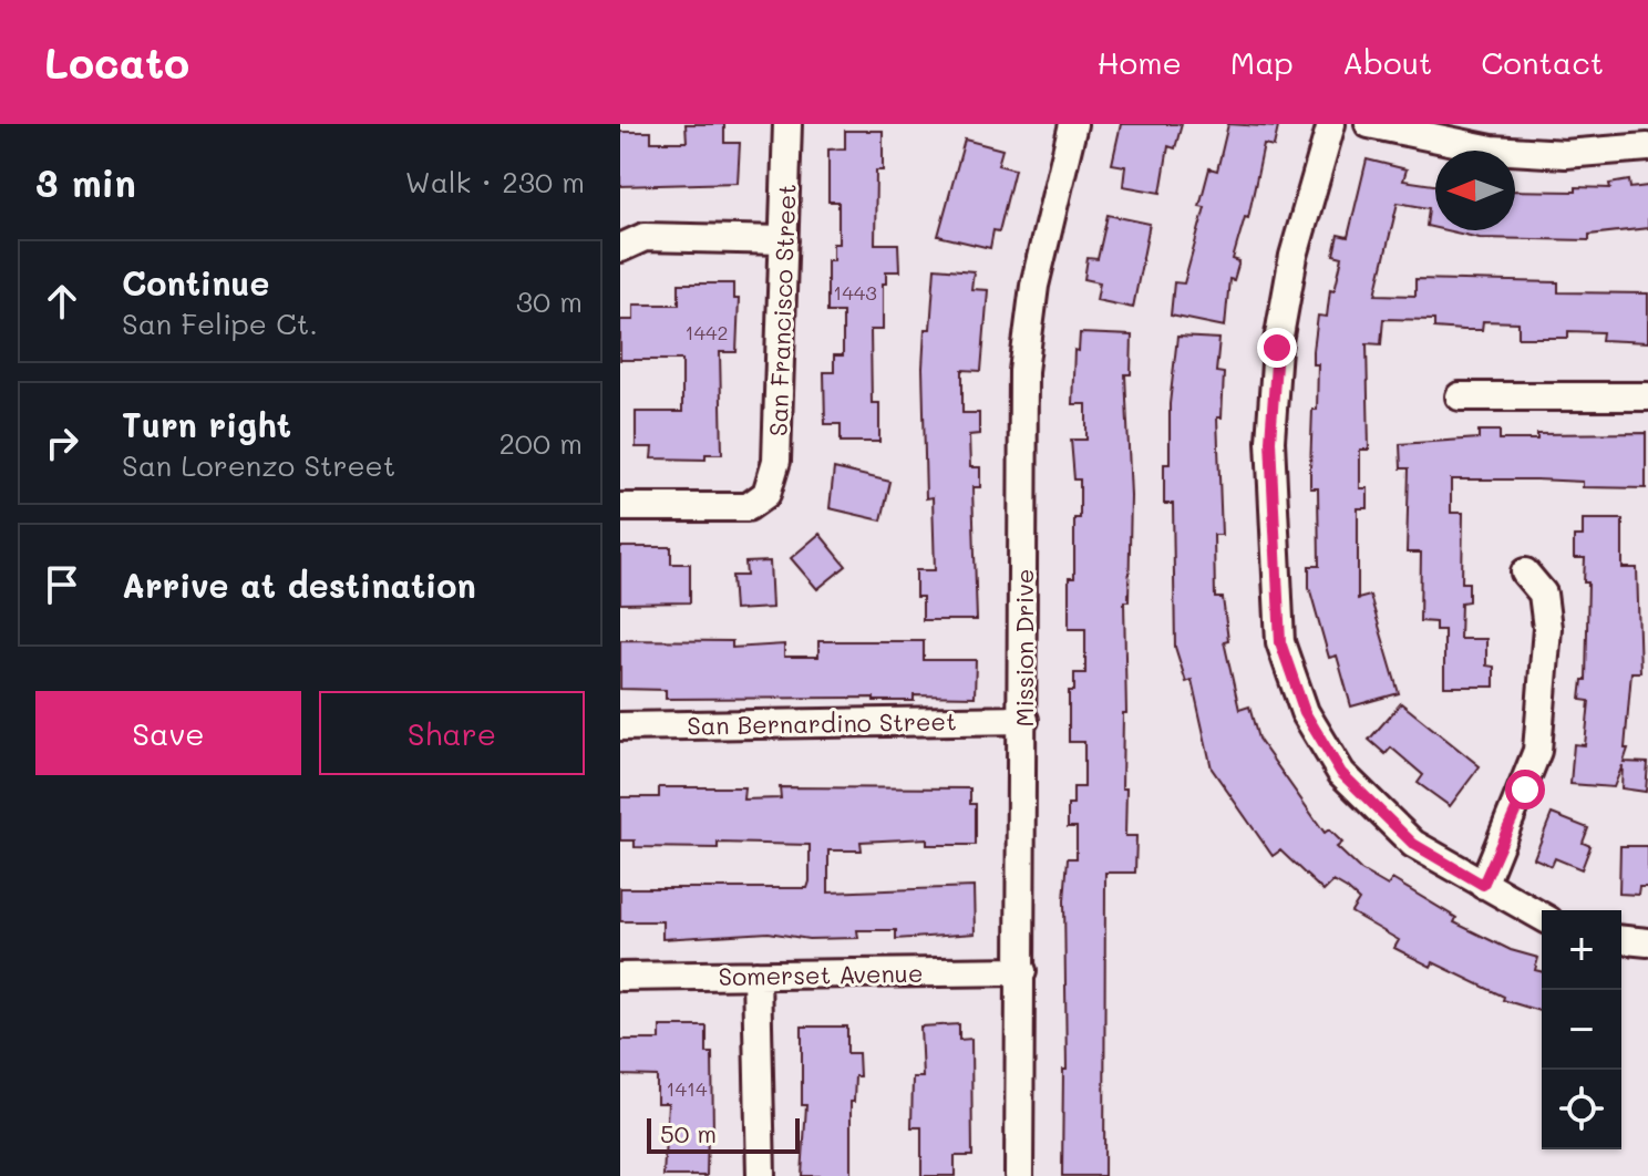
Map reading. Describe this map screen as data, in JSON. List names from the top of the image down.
{
  "streets": {
    "street": [
      "San Francisco Street",
      "Mission Drive",
      "San Bernardino Street",
      "Somerset Avenue"
    ]
  },
  "crossings": [
    ["Mission Drive", "San Bernardino Street"],
    ["Mission Drive", "Somerset Avenue"]
  ],
  "house_numbers": ["1443", "1442", "1414"],
  "scale_bar": "50 m",
  "north": "left",
  "page": {
    "header": "Locato",
    "nav": [
      "Home",
      "Map",
      "About",
      "Contact"
    ],
    "heading": ["3 min", "Walk · 230 m"],
    "list": [
      ["Continue", "San Felipe Ct.", "30 m"],
      ["Turn right", "San Lorenzo Street", "200 m"],
      "Arrive at destination"
    ],
    "buttons": ["Save", "Share"],
    "map_buttons": ["+", "−"],
    "scale": "50 m"
  }
}
